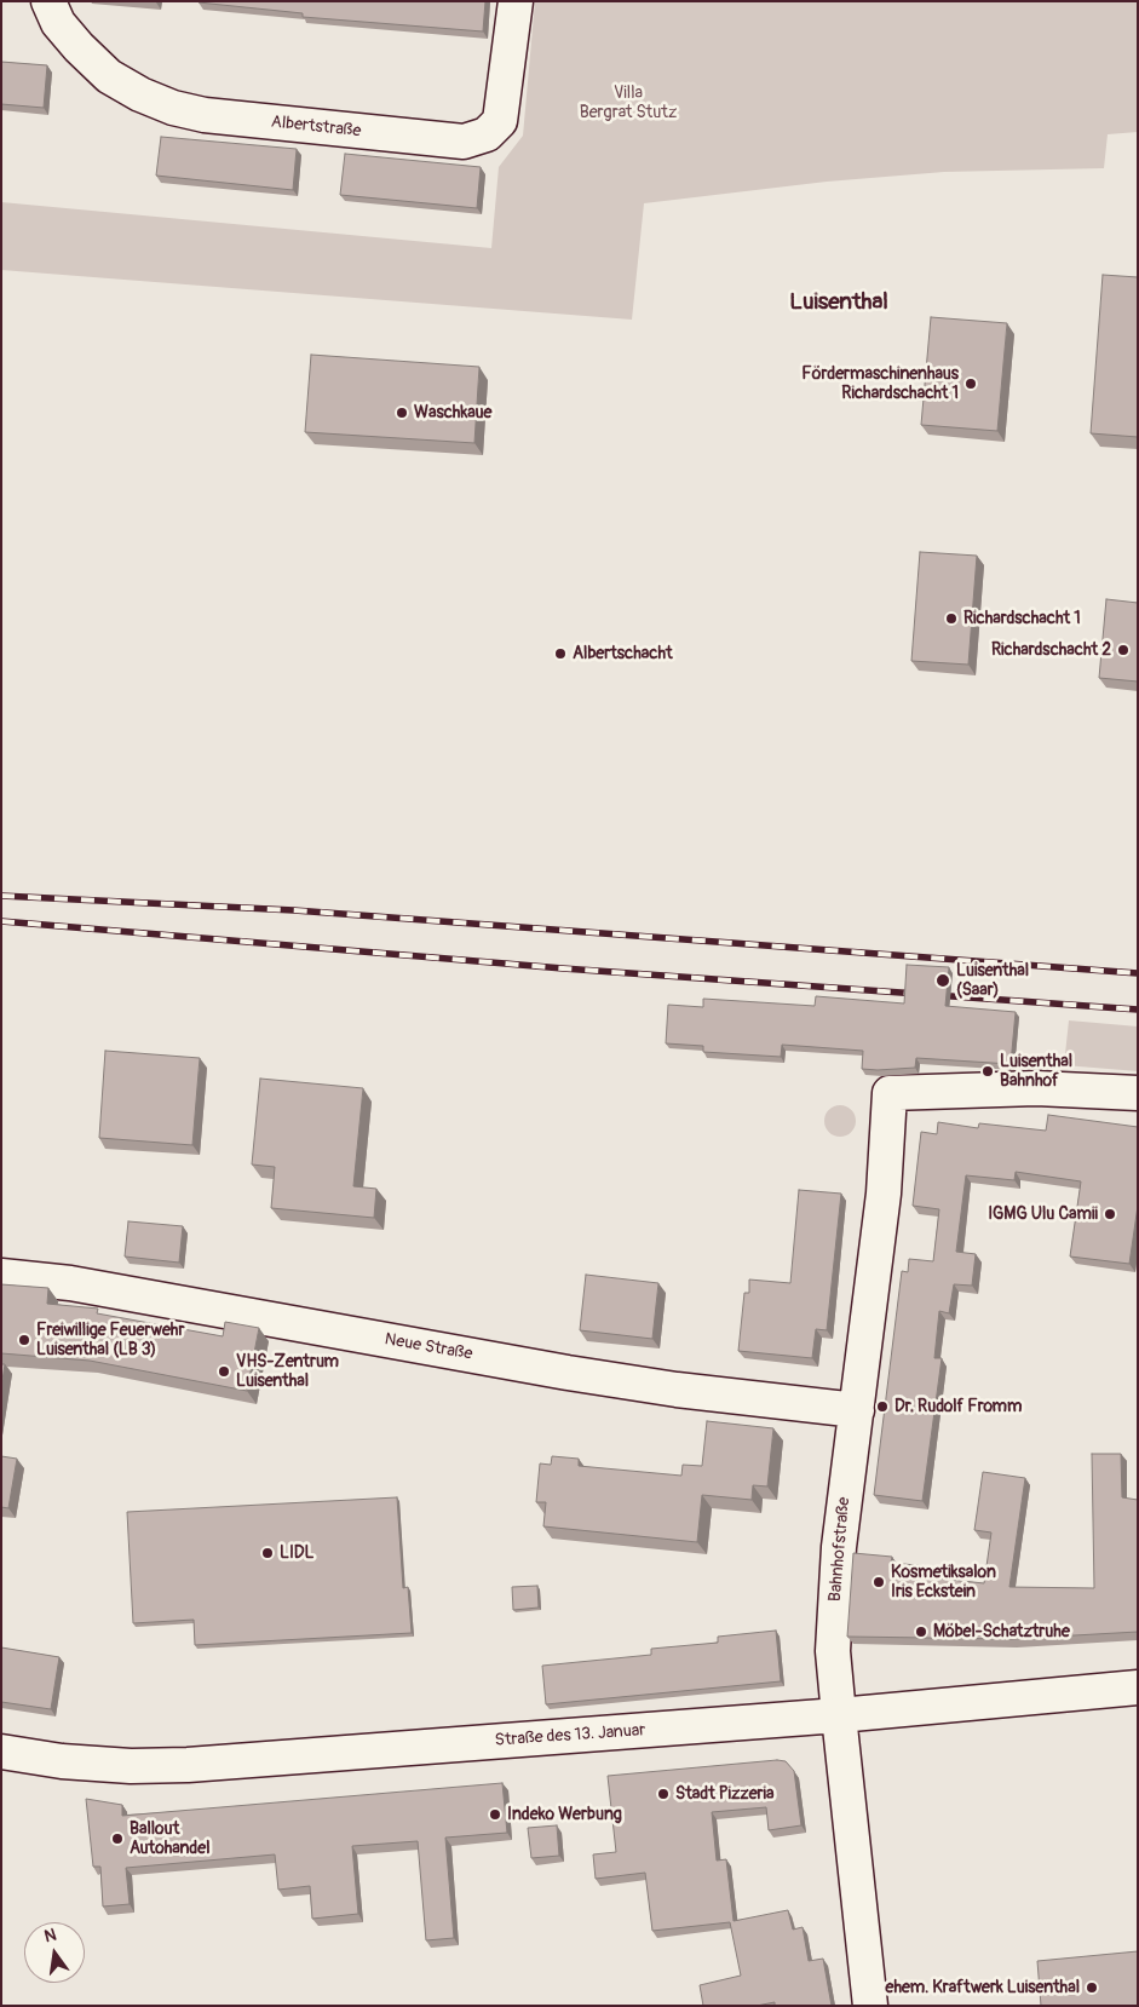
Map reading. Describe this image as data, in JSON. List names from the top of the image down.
{
  "streets": {
    "street": [
      "Albertstraße",
      "Neue Straße",
      "Bahnhofstraße",
      "Straße des 13. Januar"
    ]
  },
  "crossings": [
    ["Neue Straße", "Bahnhofstraße"],
    ["Bahnhofstraße", "Straße des 13. Januar"]
  ],
  "districts": ["Luisenthal"],
  "parks": ["Villa Bergrat Stutz"],
  "places": [
    "Fördermaschinenhaus Richardschacht 1",
    "Waschkaue",
    "Richardschacht 1",
    "Richardschacht 2",
    "Albertschacht",
    "Luisenthal (Saar)",
    "Luisenthal Bahnhof",
    "IGMG Ulu Camii",
    "Freiwillige Feuerwehr Luisenthal (LB 3)",
    "VHS-Zentrum Luisenthal",
    "Dr. Rudolf Fromm",
    "LIDL",
    "Kosmetiksalon Iris Eckstein",
    "Möbel-Schatztruhe",
    "Stadt Pizzeria",
    "Indeko Werbung",
    "Ballout Autohandel",
    "ehem. Kraftwerk Luisenthal"
  ],
  "north": "top"
}
